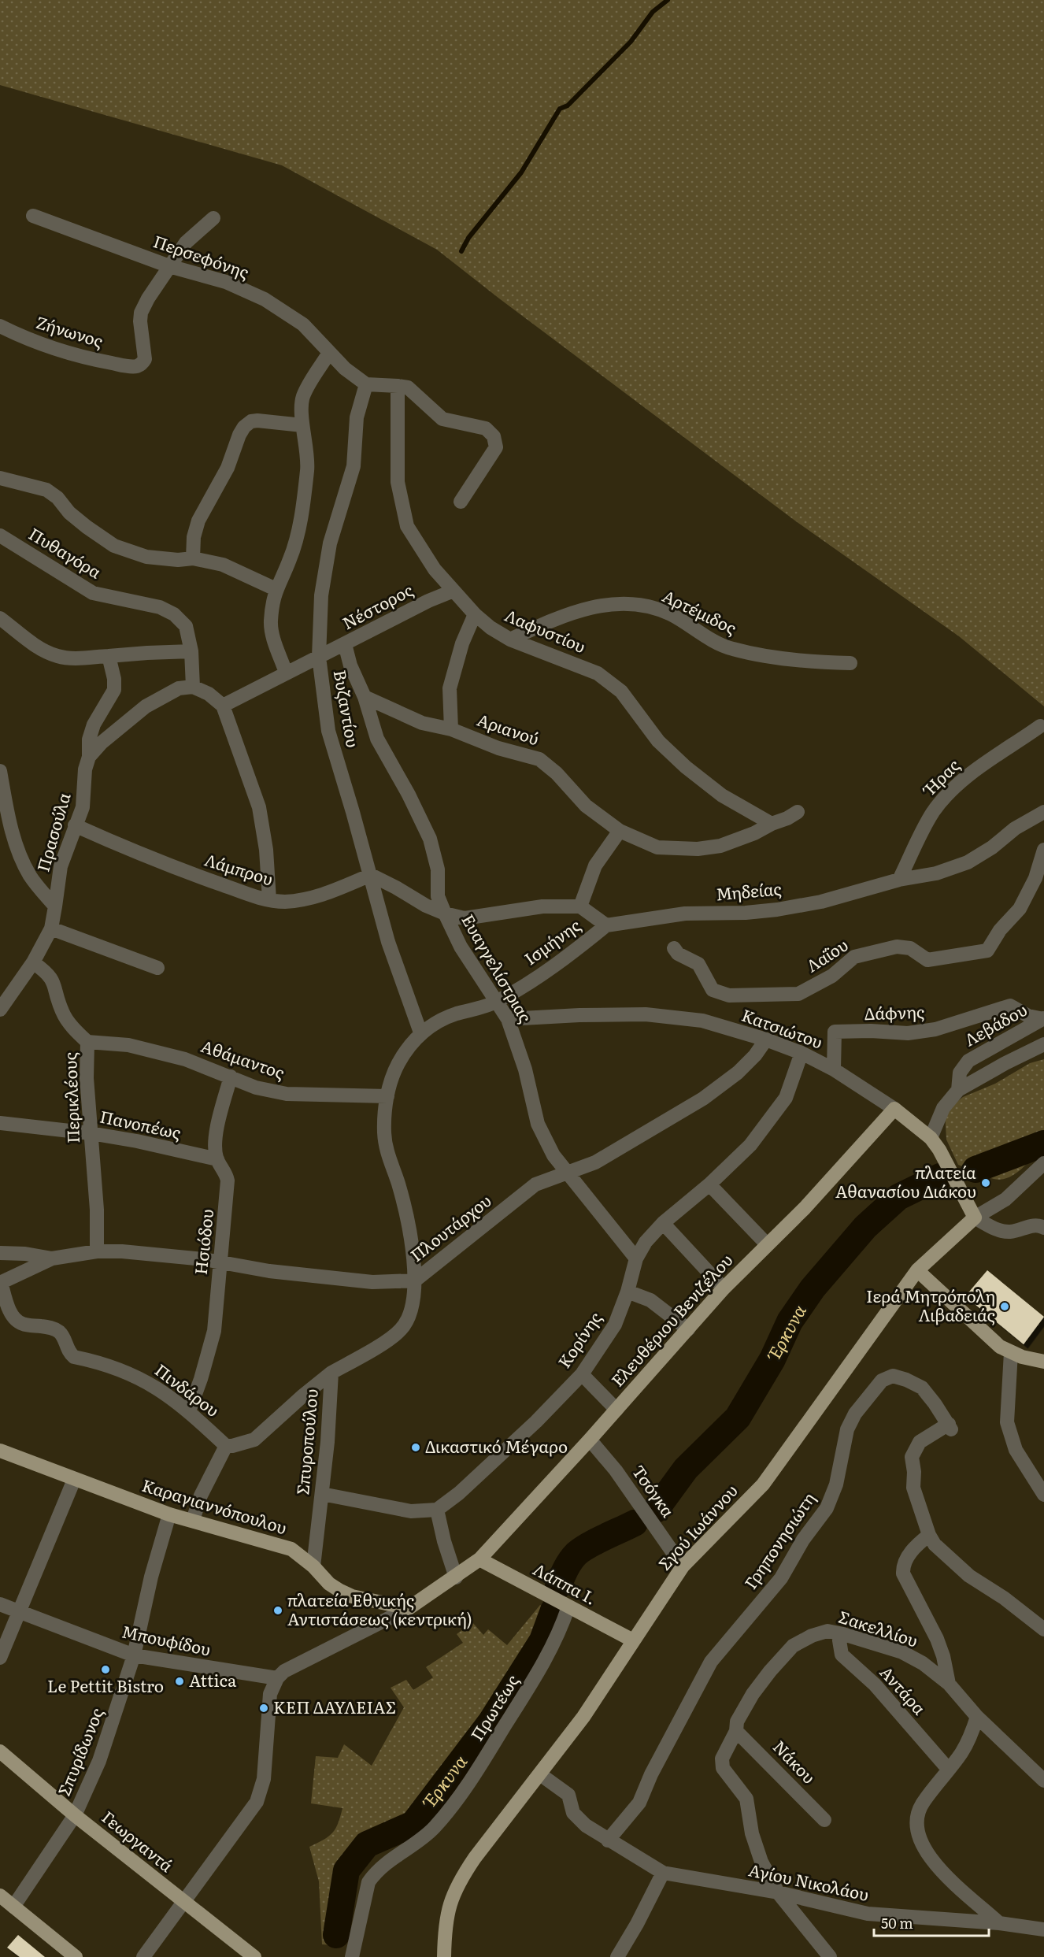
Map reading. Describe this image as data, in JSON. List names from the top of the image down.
{
  "streets": {
    "main road": [
      "Κατσιώτου",
      "Ελευθέριου Βενιζέλου",
      "Καραγιαννόπουλου",
      "Σγού Ιωάννου",
      "Λάππα Ι.",
      "Γεωργαντά"
    ],
    "street": [
      "Περσεφόνης",
      "Ζήνωνος",
      "Πυθαγόρα",
      "Νέστορος",
      "Αρτέμιδος",
      "Λαφυστίου",
      "Βυζαντίου",
      "Αριανού",
      "Ήρας",
      "Πρασούλα",
      "Λάμπρου",
      "Μηδείας",
      "Ισμήνης",
      "Λαΐου",
      "Ευαγγελίστριας",
      "Δάφνης",
      "Λεβάδου",
      "Αθάμαντος",
      "Περικλέους",
      "Πανοπέως",
      "Πλουτάρχου",
      "Ησιόδου",
      "Κορίνης",
      "Πινδάρου",
      "Σπυροπούλου",
      "Τσόγκα",
      "Γρηπονησιώτη",
      "Σακελλίου",
      "Μπουφίδου",
      "Αντάρα",
      "Πρωτέως",
      "Σπυρίδωνος",
      "Νάκου",
      "Αγίου Νικολάου"
    ]
  },
  "crossings": [
    ["Περσεφόνης", "Ζήνωνος"],
    ["Περσεφόνης", "Βυζαντίου"],
    ["Νέστορος", "Λαφυστίου"],
    ["Νέστορος", "Βυζαντίου"],
    ["Νέστορος", "Ευαγγελίστριας"],
    ["Αρτέμιδος", "Λαφυστίου"],
    ["Λαφυστίου", "Αριανού"],
    ["Βυζαντίου", "Λάμπρου"],
    ["Βυζαντίου", "Σπυροπούλου"],
    ["Αριανού", "Ευαγγελίστριας"],
    ["Ήρας", "Μηδείας"],
    ["Πρασούλα", "Λάμπρου"],
    ["Πρασούλα", "Περικλέους"],
    ["Μηδείας", "Ισμήνης"],
    ["Ισμήνης", "Ευαγγελίστριας"],
    ["Ισμήνης", "Σπυροπούλου"],
    ["Ευαγγελίστριας", "Κατσιώτου"],
    ["Ευαγγελίστριας", "Πλουτάρχου"],
    ["Ευαγγελίστριας", "Σπυροπούλου"],
    ["Δάφνης", "Λεβάδου"],
    ["Δάφνης", "Κατσιώτου"],
    ["Λεβάδου", "Κατσιώτου"],
    ["Κατσιώτου", "Πλουτάρχου"],
    ["Κατσιώτου", "Ελευθέριου Βενιζέλου"],
    ["Κατσιώτου", "Κορίνης"],
    ["Κατσιώτου", "Σγού Ιωάννου"],
    ["Αθάμαντος", "Περικλέους"],
    ["Αθάμαντος", "Ησιόδου"],
    ["Αθάμαντος", "Σπυροπούλου"],
    ["Περικλέους", "Πανοπέως"],
    ["Περικλέους", "Πλουτάρχου"],
    ["Πανοπέως", "Ησιόδου"],
    ["Πλουτάρχου", "Ησιόδου"],
    ["Πλουτάρχου", "Πινδάρου"],
    ["Πλουτάρχου", "Σπυροπούλου"],
    ["Ησιόδου", "Πινδάρου"],
    ["Ελευθέριου Βενιζέλου", "Τσόγκα"],
    ["Ελευθέριου Βενιζέλου", "Καραγιαννόπουλου"],
    ["Ελευθέριου Βενιζέλου", "Λάππα Ι."],
    ["Σπυροπούλου", "Καραγιαννόπουλου"],
    ["Τσόγκα", "Σγού Ιωάννου"],
    ["Καραγιαννόπουλου", "Σπυρίδωνος"],
    ["Σγού Ιωάννου", "Λάππα Ι."],
    ["Λάππα Ι.", "Πρωτέως"],
    ["Σακελλίου", "Αντάρα"],
    ["Σακελλίου", "Νάκου"],
    ["Σακελλίου", "Αγίου Νικολάου"],
    ["Μπουφίδου", "Σπυρίδωνος"],
    ["Σπυρίδωνος", "Γεωργαντά"]
  ],
  "water": ["Έρκυνα"],
  "places": [
    "πλατεία Αθανασίου Διάκου",
    "Ιερά Μητρόπολη Λιβαδειάς",
    "Δικαστικό Μέγαρο",
    "πλατεία Εθνικής Αντιστάσεως (κεντρική)",
    "Le Pettit Bistro",
    "Attica",
    "ΚΕΠ ΔΑΥΛΕΙΑΣ"
  ],
  "scale_bar": "50 m"
}
